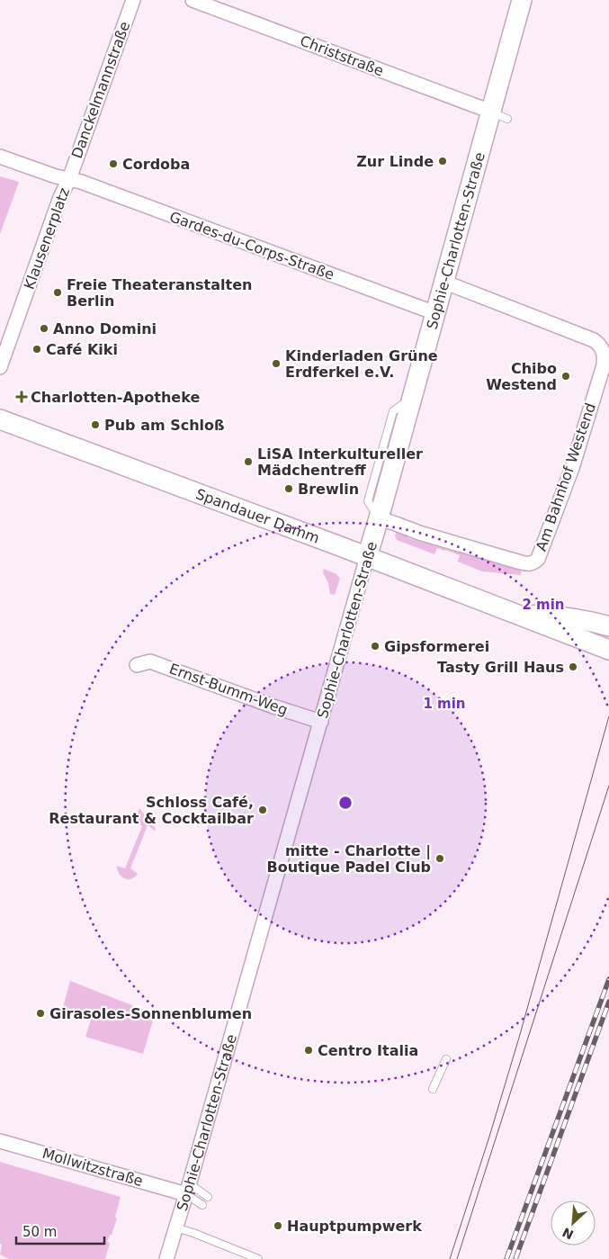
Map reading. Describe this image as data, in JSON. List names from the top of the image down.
{
  "streets": {
    "main road": ["Sophie-Charlotten-Straße", "Spandauer Damm"],
    "street": [
      "Christstraße",
      "Danckelmannstraße",
      "Klausenerplatz",
      "Gardes-du-Corps-Straße",
      "Am Bahnhof Westend",
      "Ernst-Bumm-Weg",
      "Mollwitzstraße"
    ]
  },
  "crossings": [
    ["Christstraße", "Sophie-Charlotten-Straße"],
    ["Danckelmannstraße", "Klausenerplatz"],
    ["Danckelmannstraße", "Gardes-du-Corps-Straße"],
    ["Klausenerplatz", "Gardes-du-Corps-Straße"],
    ["Sophie-Charlotten-Straße", "Gardes-du-Corps-Straße"],
    ["Sophie-Charlotten-Straße", "Am Bahnhof Westend"],
    ["Sophie-Charlotten-Straße", "Spandauer Damm"],
    ["Sophie-Charlotten-Straße", "Ernst-Bumm-Weg"],
    ["Sophie-Charlotten-Straße", "Mollwitzstraße"]
  ],
  "places": {
    "other": [
      "Zur Linde",
      "Cordoba",
      "Freie Theateranstalten Berlin",
      "Anno Domini",
      "Café Kiki",
      "Kinderladen Grüne Erdferkel e.V.",
      "Chibo Westend",
      "Pub am Schloß",
      "LiSA Interkultureller Mädchentreff",
      "Brewlin",
      "Gipsformerei",
      "Tasty Grill Haus",
      "Schloss Café, Restaurant & Cocktailbar",
      "mitte - Charlotte | Boutique Padel Club",
      "Girasoles-Sonnenblumen",
      "Centro Italia",
      "Hauptpumpwerk"
    ],
    "health": ["Charlotten-Apotheke"]
  },
  "scale_bar": "50 m",
  "north": "bottom left",
  "rings": ["2 min", "1 min"]
}
